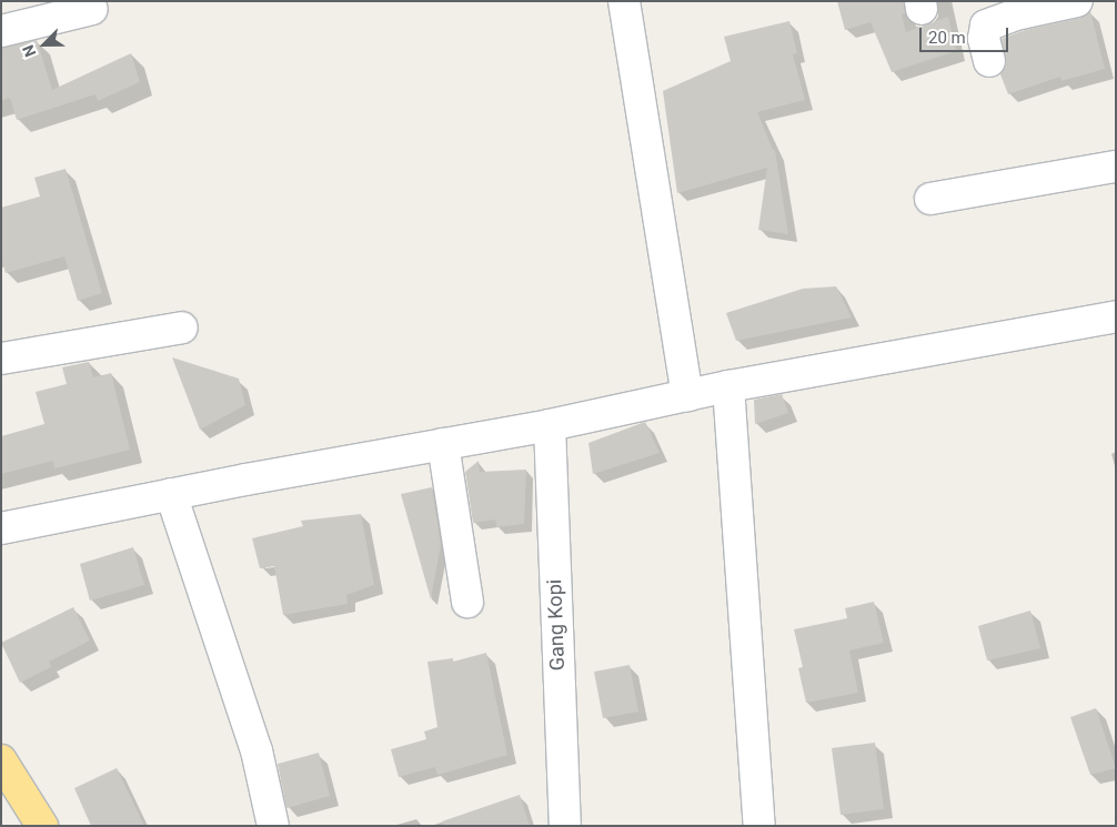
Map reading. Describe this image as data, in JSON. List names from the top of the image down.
{
  "streets": {
    "street": ["Gang Kopi"]
  },
  "scale_bar": "20 m",
  "north": "bottom left"
}
